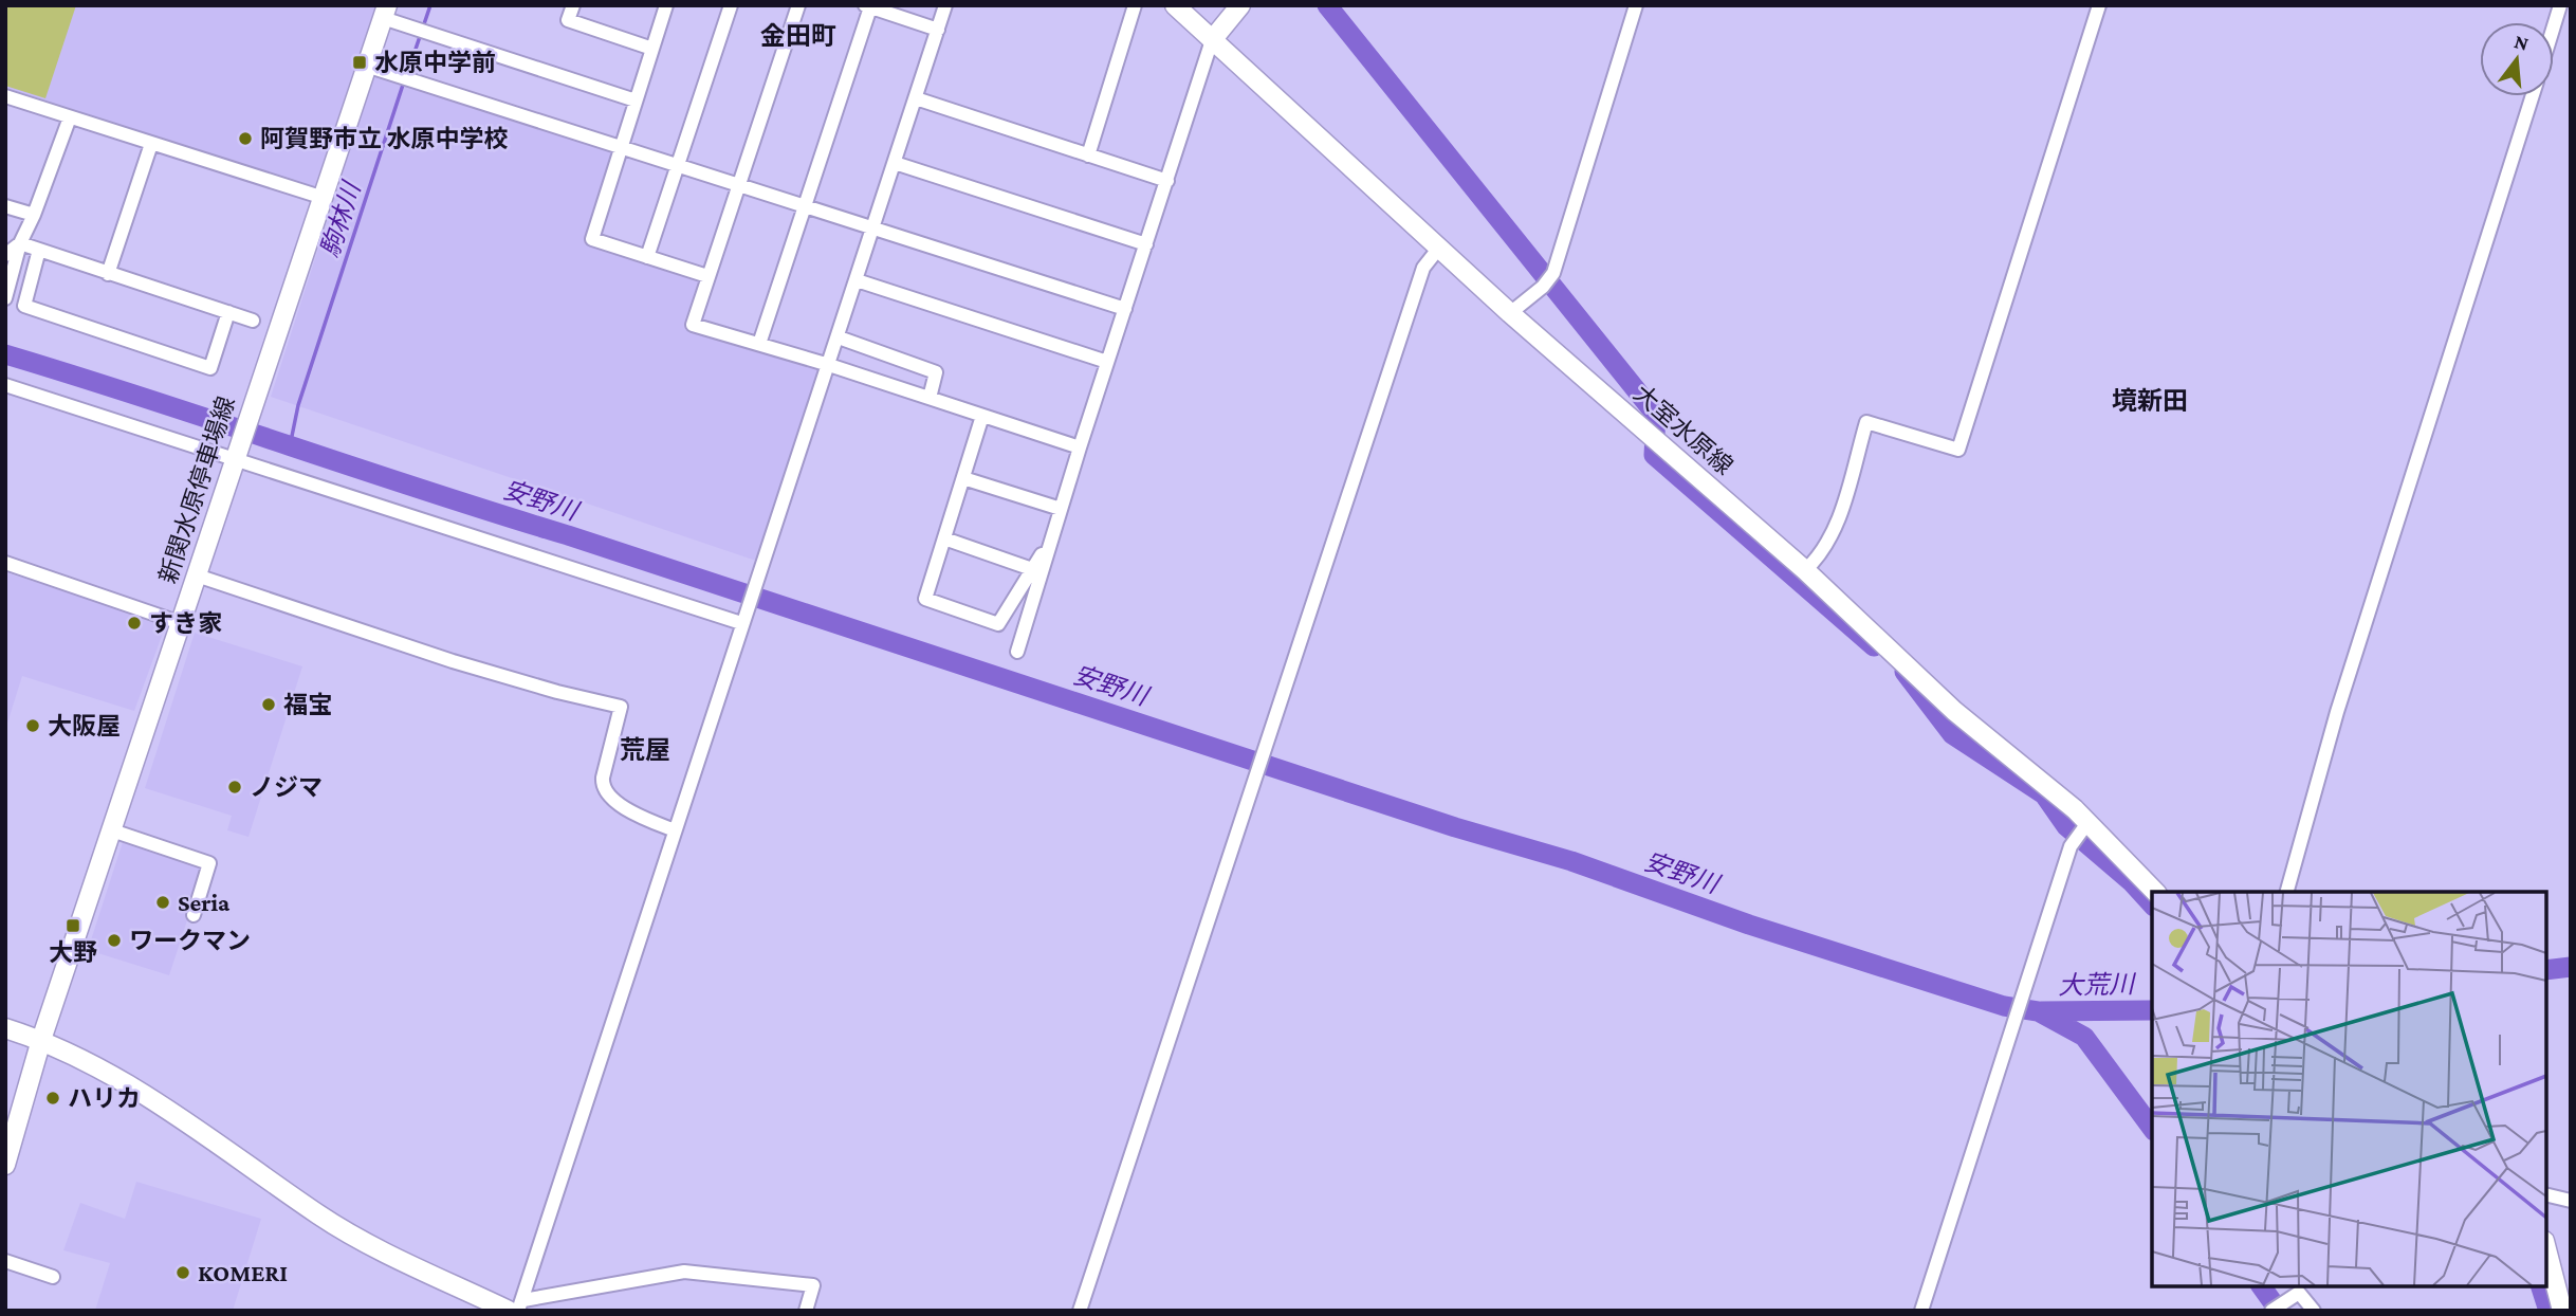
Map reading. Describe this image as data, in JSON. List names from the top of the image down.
{
  "streets": {
    "main road": ["大室水原線", "新関水原停車場線"]
  },
  "districts": ["金田町", "境新田", "荒屋"],
  "water": ["駒林川", "安野川", "大荒川"],
  "places": {
    "transit": ["水原中学前", "大野"],
    "other": [
      "阿賀野市立 水原中学校",
      "すき家",
      "福宝",
      "大阪屋",
      "ノジマ",
      "Seria",
      "ワークマン",
      "ハリカ",
      "KOMERI"
    ]
  },
  "north": "top"
}
